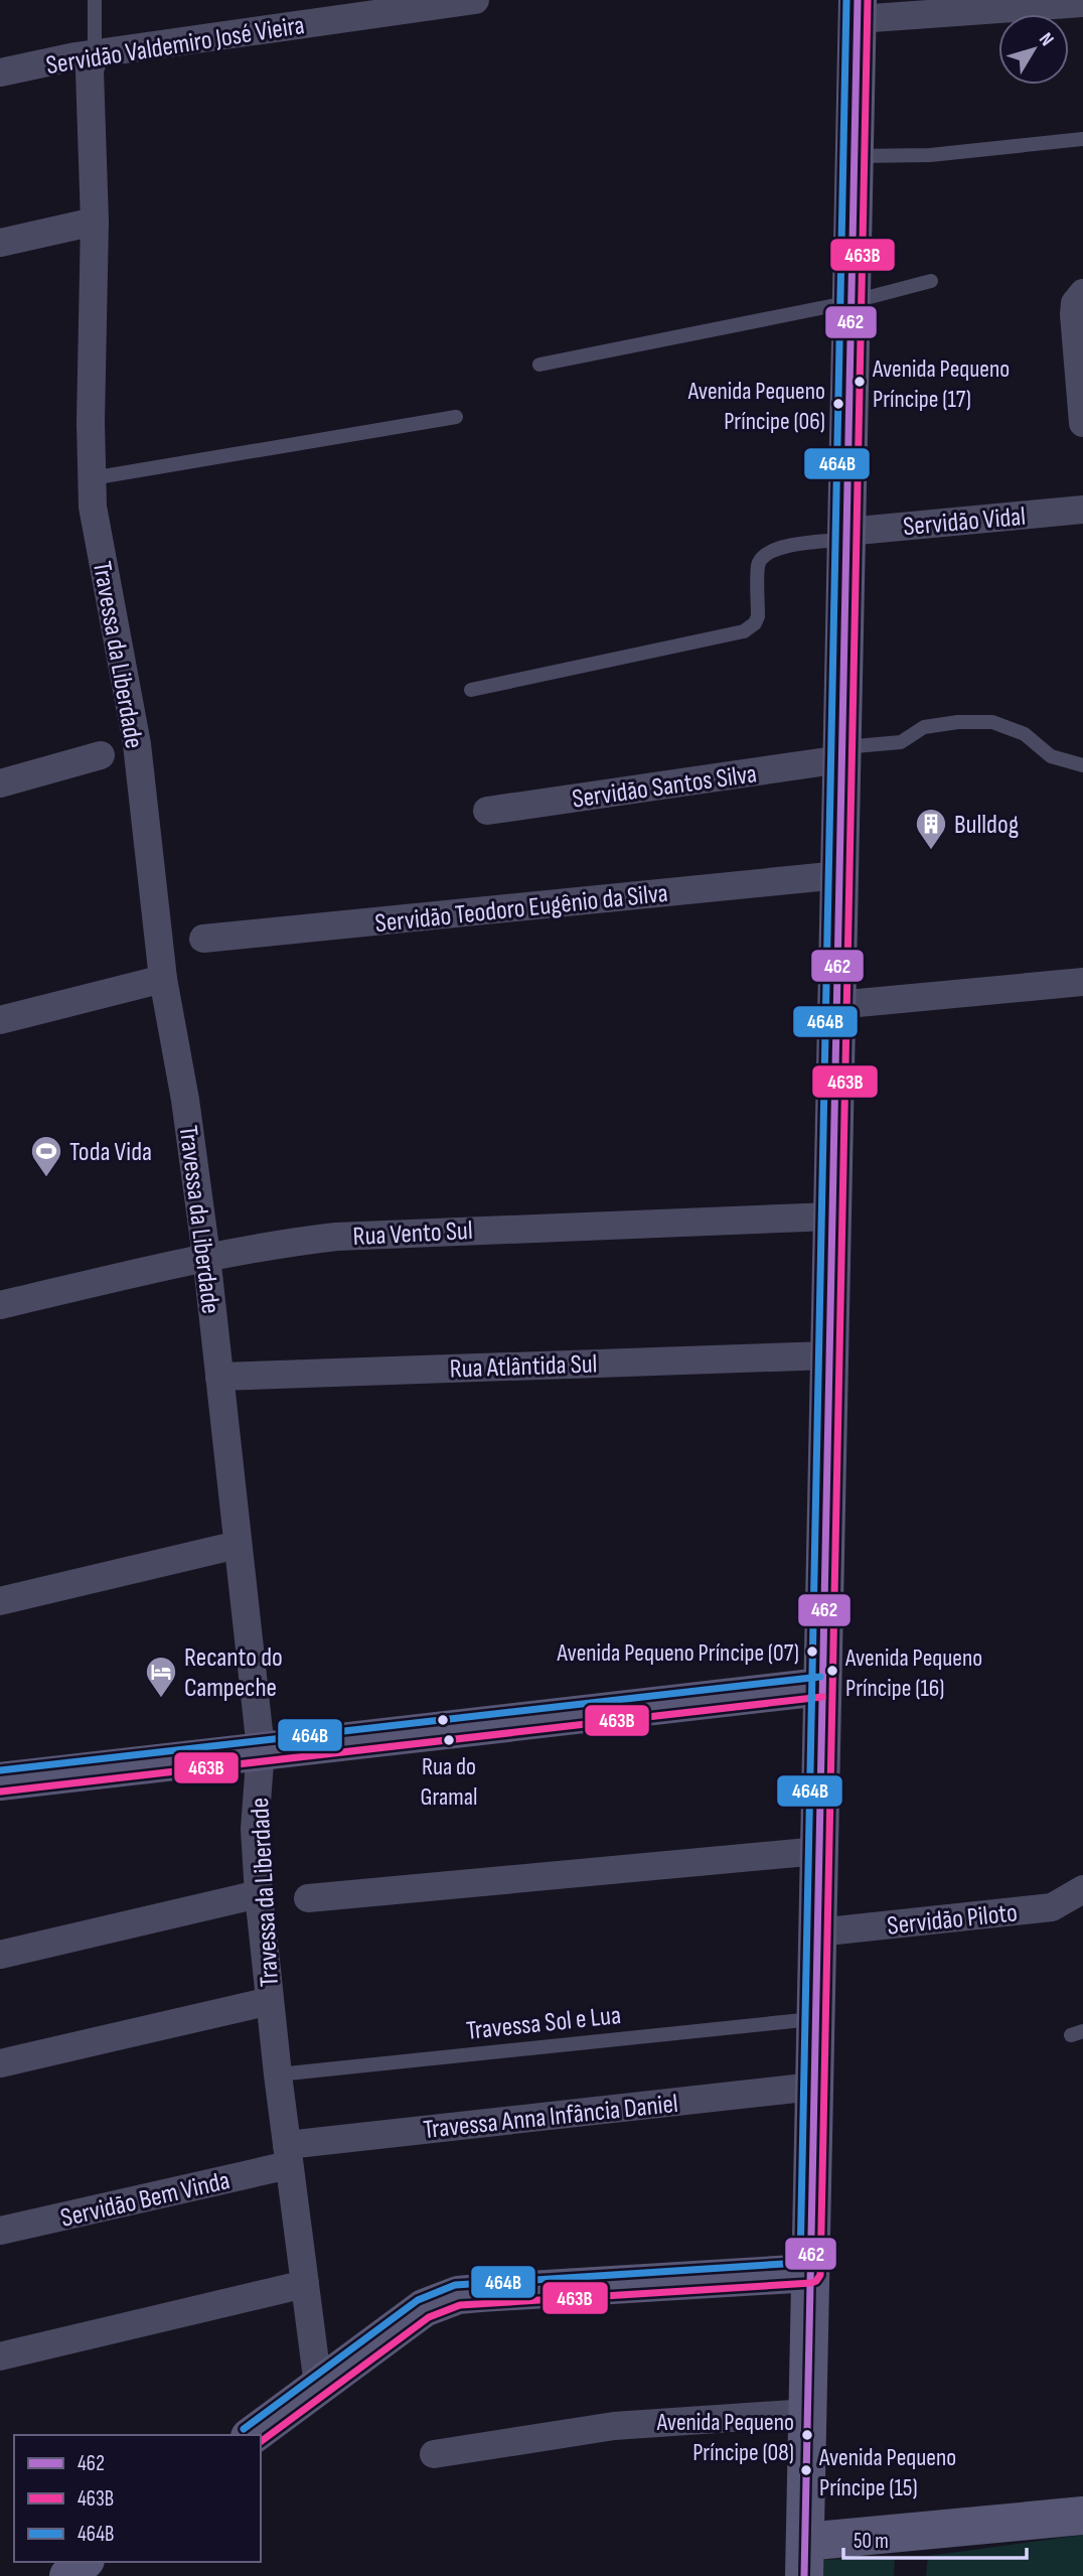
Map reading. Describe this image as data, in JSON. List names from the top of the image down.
{
  "streets": {
    "street": [
      "Servidão Valdemiro José Vieira",
      "Servidão Vidal",
      "Travessa da Liberdade",
      "Servidão Santos Silva",
      "Servidão Teodoro Eugênio da Silva",
      "Rua Vento Sul",
      "Rua Atlântida Sul",
      "Servidão Piloto",
      "Travessa Anna Infância Daniel",
      "Servidão Bem Vinda"
    ],
    "lane": ["Travessa Sol e Lua"]
  },
  "crossings": [
    ["Servidão Valdemiro José Vieira", "Travessa da Liberdade"],
    ["Travessa da Liberdade", "Rua Vento Sul"],
    ["Travessa da Liberdade", "Rua Atlântida Sul"],
    ["Travessa da Liberdade", "Travessa Sol e Lua"],
    ["Travessa da Liberdade", "Travessa Anna Infância Daniel"],
    ["Travessa da Liberdade", "Servidão Bem Vinda"],
    ["Travessa Anna Infância Daniel", "Servidão Bem Vinda"]
  ],
  "places": {
    "other": [
      "Avenida Pequeno Príncipe (17)",
      "Avenida Pequeno Príncipe (06)",
      "Avenida Pequeno Príncipe (07)",
      "Avenida Pequeno Príncipe (16)",
      "Rua do Gramal",
      "Avenida Pequeno Príncipe (08)",
      "Avenida Pequeno Príncipe (15)"
    ],
    "building": ["Bulldog"],
    "sports": ["Toda Vida"],
    "hotel": ["Recanto do Campeche"]
  },
  "lines": ["transit line 462", "transit line 463B", "transit line 464B"],
  "legend": ["462", "463B", "464B"],
  "scale_bar": "50 m",
  "north": "top right"
}
